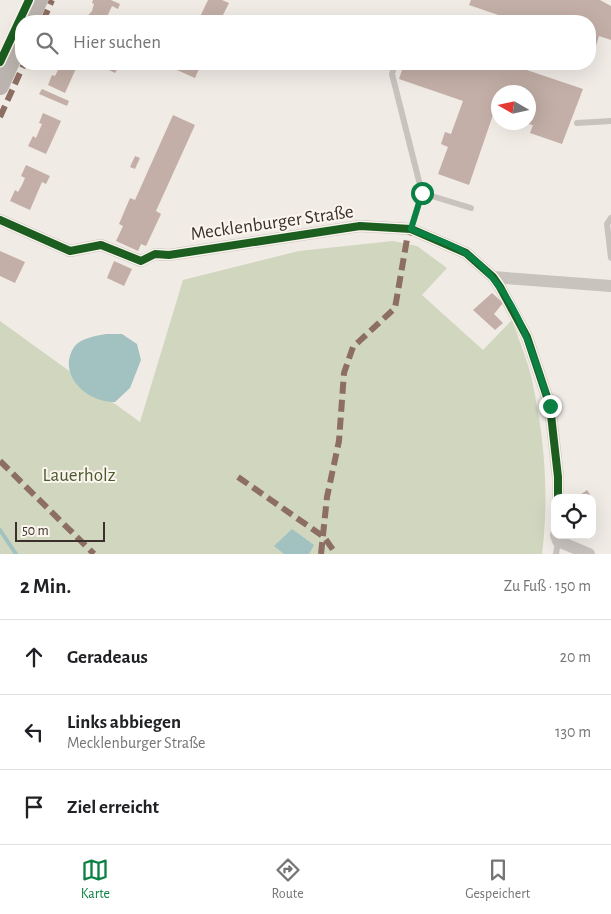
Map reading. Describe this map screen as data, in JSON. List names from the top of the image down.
{
  "streets": {
    "street": ["Mecklenburger Straße"]
  },
  "parks": ["Lauerholz"],
  "scale_bar": "50 m",
  "north": "left",
  "page": {
    "search": "Hier suchen",
    "scale": "50 m",
    "heading": ["2 Min.", "Zu Fuß · 150 m"],
    "list": [
      ["Geradeaus", "20 m"],
      ["Links abbiegen", "Mecklenburger Straße", "130 m"],
      "Ziel erreicht"
    ],
    "nav": ["Karte", "Route", "Gespeichert"]
  }
}
